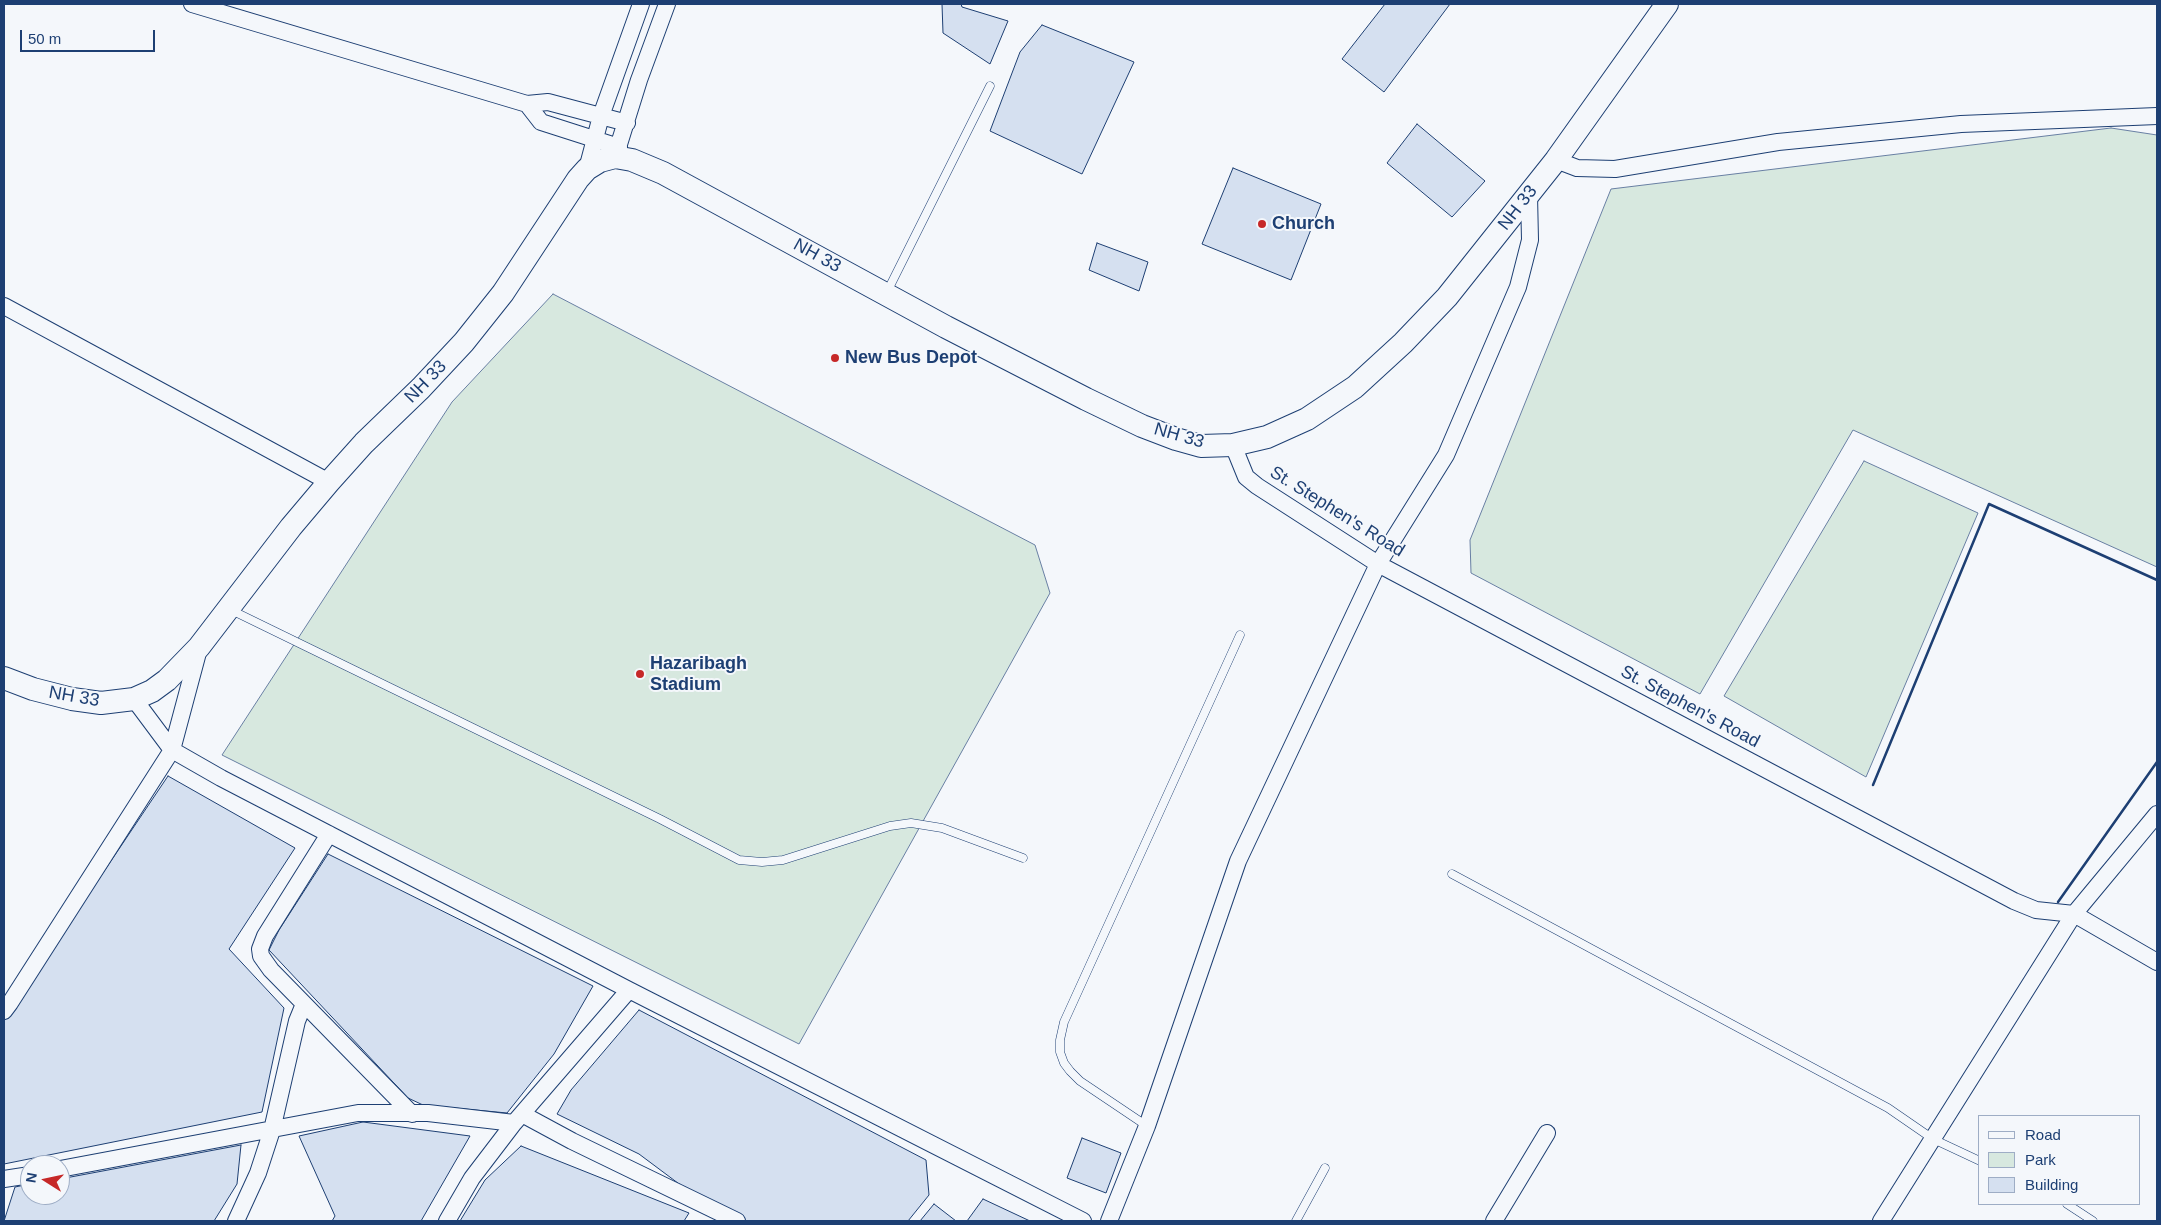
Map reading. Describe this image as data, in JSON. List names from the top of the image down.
{
  "streets": {
    "main road": ["NH 33"],
    "street": ["St. Stephen's Road"]
  },
  "crossings": [
    ["NH 33", "St. Stephen's Road"]
  ],
  "places": ["Church", "New Bus Depot", "Hazaribagh Stadium"],
  "legend": ["Road", "Park", "Building"],
  "scale_bar": "50 m",
  "north": "left"
}
